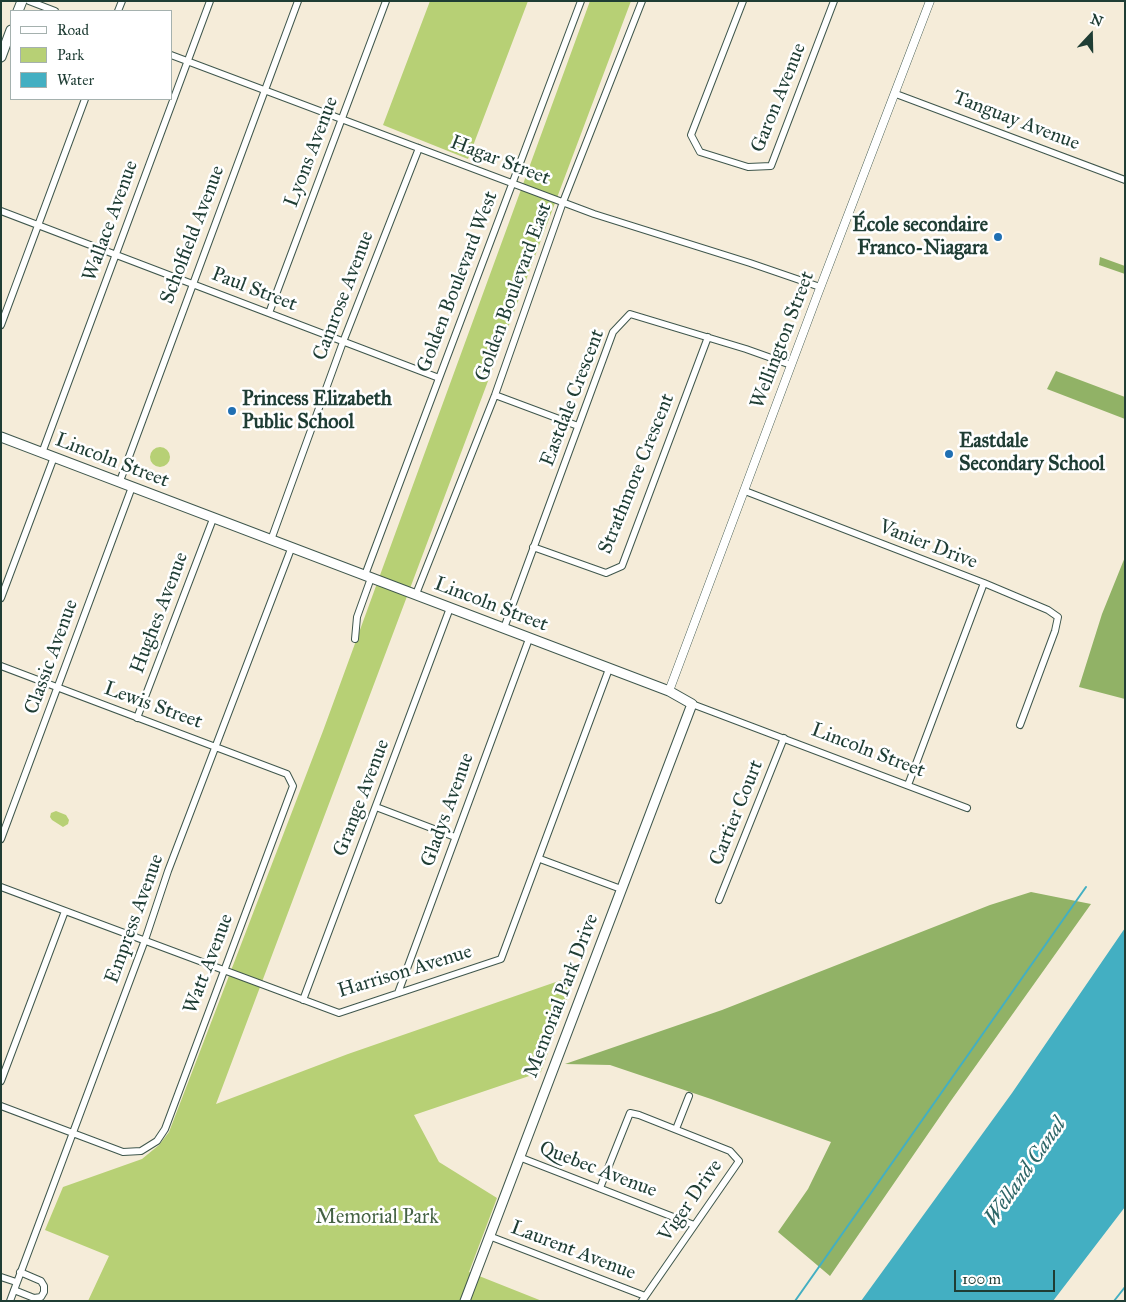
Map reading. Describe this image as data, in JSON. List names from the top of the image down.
{
  "streets": {
    "main road": ["Lincoln Street", "Memorial Park Drive"],
    "street": [
      "Garon Avenue",
      "Tanguay Avenue",
      "Lyons Avenue",
      "Hagar Street",
      "Wallace Avenue",
      "Scholfield Avenue",
      "Golden Boulevard West",
      "Paul Street",
      "Golden Boulevard East",
      "Camrose Avenue",
      "Wellington Street",
      "Eastdale Crescent",
      "Strathmore Crescent",
      "Vanier Drive",
      "Hughes Avenue",
      "Classic Avenue",
      "Lewis Street",
      "Grange Avenue",
      "Gladys Avenue",
      "Cartier Court",
      "Empress Avenue",
      "Watt Avenue",
      "Harrison Avenue",
      "Quebec Avenue",
      "Viger Drive",
      "Laurent Avenue"
    ]
  },
  "crossings": [
    ["Tanguay Avenue", "Wellington Street"],
    ["Lyons Avenue", "Hagar Street"],
    ["Lyons Avenue", "Paul Street"],
    ["Hagar Street", "Wallace Avenue"],
    ["Hagar Street", "Scholfield Avenue"],
    ["Hagar Street", "Golden Boulevard West"],
    ["Hagar Street", "Golden Boulevard East"],
    ["Hagar Street", "Camrose Avenue"],
    ["Hagar Street", "Wellington Street"],
    ["Wallace Avenue", "Paul Street"],
    ["Wallace Avenue", "Lincoln Street"],
    ["Scholfield Avenue", "Paul Street"],
    ["Scholfield Avenue", "Lincoln Street"],
    ["Golden Boulevard West", "Paul Street"],
    ["Golden Boulevard West", "Lincoln Street"],
    ["Paul Street", "Camrose Avenue"],
    ["Golden Boulevard East", "Lincoln Street"],
    ["Camrose Avenue", "Lincoln Street"],
    ["Wellington Street", "Eastdale Crescent"],
    ["Wellington Street", "Lincoln Street"],
    ["Wellington Street", "Vanier Drive"],
    ["Eastdale Crescent", "Lincoln Street"],
    ["Eastdale Crescent", "Strathmore Crescent"],
    ["Lincoln Street", "Vanier Drive"],
    ["Lincoln Street", "Hughes Avenue"],
    ["Lincoln Street", "Classic Avenue"],
    ["Lincoln Street", "Grange Avenue"],
    ["Lincoln Street", "Gladys Avenue"],
    ["Lincoln Street", "Cartier Court"],
    ["Lincoln Street", "Empress Avenue"],
    ["Lincoln Street", "Harrison Avenue"],
    ["Lincoln Street", "Memorial Park Drive"],
    ["Hughes Avenue", "Lewis Street"],
    ["Classic Avenue", "Lewis Street"],
    ["Lewis Street", "Empress Avenue"],
    ["Lewis Street", "Watt Avenue"],
    ["Grange Avenue", "Harrison Avenue"],
    ["Gladys Avenue", "Harrison Avenue"],
    ["Empress Avenue", "Watt Avenue"],
    ["Empress Avenue", "Harrison Avenue"],
    ["Watt Avenue", "Harrison Avenue"],
    ["Memorial Park Drive", "Quebec Avenue"],
    ["Memorial Park Drive", "Laurent Avenue"],
    ["Quebec Avenue", "Viger Drive"],
    ["Viger Drive", "Laurent Avenue"]
  ],
  "water": ["Welland Canal"],
  "parks": ["Memorial Park"],
  "places": ["École secondaire Franco-Niagara", "Princess Elizabeth Public School", "Eastdale Secondary School"],
  "legend": ["Road", "Park", "Water"],
  "scale_bar": "100 m",
  "north": "top"
}
